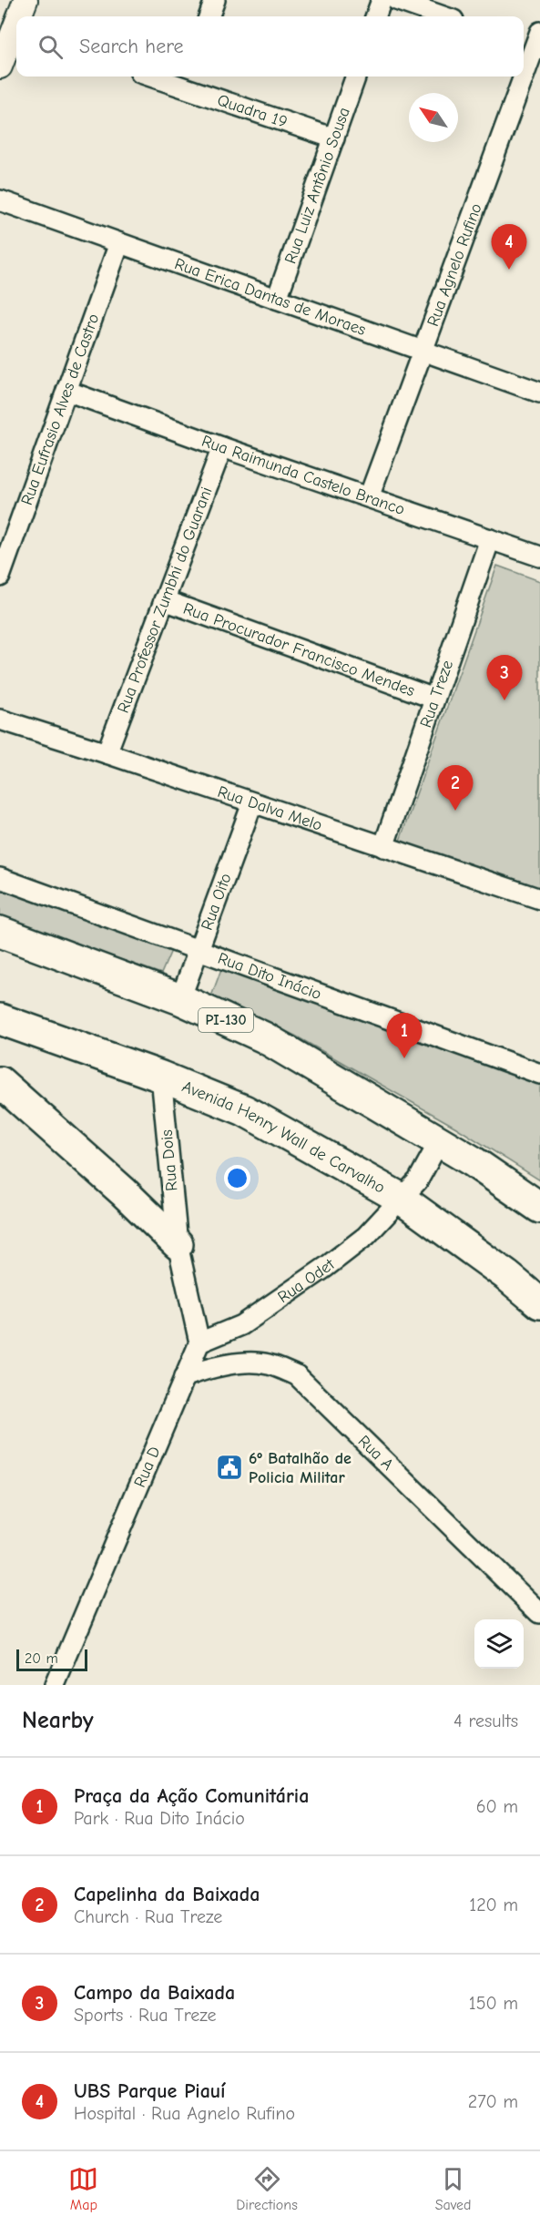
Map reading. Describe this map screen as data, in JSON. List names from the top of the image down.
{
  "streets": {
    "main road": ["PI-130", "Avenida Henry Wall de Carvalho"],
    "street": [
      "Quadra 19",
      "Rua Luiz Antônio Sousa",
      "Rua Agnelo Rufino",
      "Rua Erica Dantas de Moraes",
      "Rua Eufrasio Alves de Castro",
      "Rua Raimunda Castelo Branco",
      "Rua Professor Zumbhi do Guarani",
      "Rua Procurador Francisco Mendes",
      "Rua Treze",
      "Rua Dalva Melo",
      "Rua Oito",
      "Rua Dito Inácio",
      "Rua Dois",
      "Rua Odet",
      "Rua A",
      "Rua D"
    ]
  },
  "crossings": [
    ["Quadra 19", "Rua Luiz Antônio Sousa"],
    ["Rua Luiz Antônio Sousa", "Rua Erica Dantas de Moraes"],
    ["Rua Agnelo Rufino", "Rua Erica Dantas de Moraes"],
    ["Rua Agnelo Rufino", "Rua Raimunda Castelo Branco"],
    ["Rua Erica Dantas de Moraes", "Rua Eufrasio Alves de Castro"],
    ["Rua Eufrasio Alves de Castro", "Rua Raimunda Castelo Branco"],
    ["Rua Raimunda Castelo Branco", "Rua Professor Zumbhi do Guarani"],
    ["Rua Raimunda Castelo Branco", "Rua Treze"],
    ["Rua Professor Zumbhi do Guarani", "Rua Procurador Francisco Mendes"],
    ["Rua Professor Zumbhi do Guarani", "Rua Dalva Melo"],
    ["Rua Procurador Francisco Mendes", "Rua Treze"],
    ["Rua Treze", "Rua Dalva Melo"],
    ["Rua Dalva Melo", "Rua Oito"],
    ["Rua Oito", "Rua Dito Inácio"],
    ["Rua Oito", "PI-130"],
    ["PI-130", "Rua Odet"],
    ["Avenida Henry Wall de Carvalho", "Rua Dois"],
    ["Avenida Henry Wall de Carvalho", "Rua Odet"],
    ["Rua Odet", "Rua D"],
    ["Rua A", "Rua D"]
  ],
  "places": {
    "public building": ["6º Batalhão de Policia Militar"]
  },
  "scale_bar": "20 m",
  "north": "top left",
  "page": {
    "search": "Search here",
    "pins": [
      "4",
      "3",
      "2",
      "1"
    ],
    "scale": "20 m",
    "heading": ["Nearby", "4 results"],
    "list": [
      {
        "mark": "1",
        "name": "Praça da Ação Comunitária",
        "note": "Park · Rua Dito Inácio",
        "value": "60 m"
      },
      {
        "mark": "2",
        "name": "Capelinha da Baixada",
        "note": "Church · Rua Treze",
        "value": "120 m"
      },
      {
        "mark": "3",
        "name": "Campo da Baixada",
        "note": "Sports · Rua Treze",
        "value": "150 m"
      },
      {
        "mark": "4",
        "name": "UBS Parque Piauí",
        "note": "Hospital · Rua Agnelo Rufino",
        "value": "270 m"
      }
    ],
    "nav": ["Map", "Directions", "Saved"]
  }
}
